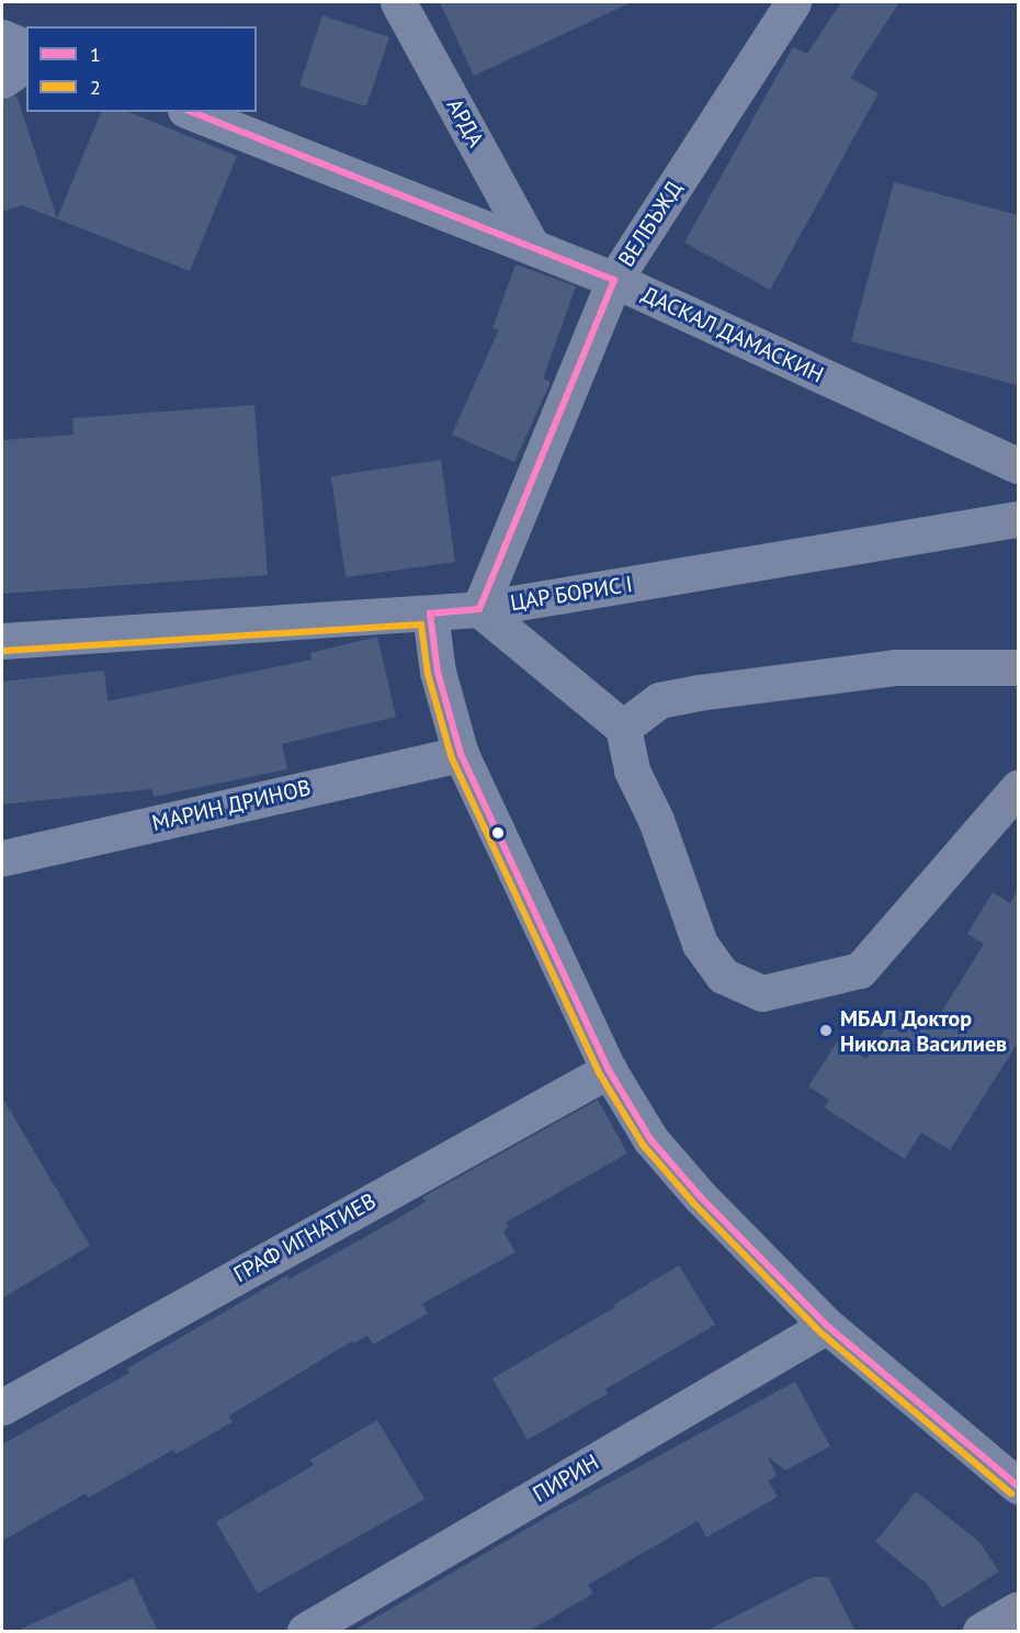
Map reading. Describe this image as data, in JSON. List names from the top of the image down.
{
  "streets": {
    "street": [
      "АРДА",
      "ВЕЛБЪЖД",
      "ДАСКАЛ ДАМАСКИН",
      "ЦАР БОРИС I",
      "МАРИН ДРИНОВ",
      "ГРАФ ИГНАТИЕВ",
      "ПИРИН"
    ]
  },
  "crossings": [
    ["АРДА", "ДАСКАЛ ДАМАСКИН"],
    ["ВЕЛБЪЖД", "ДАСКАЛ ДАМАСКИН"],
    ["ВЕЛБЪЖД", "ЦАР БОРИС I"]
  ],
  "places": ["МБАЛ Доктор Никола Василиев"],
  "lines": ["transit line 1", "transit line 2"],
  "legend": ["1", "2"]
}
